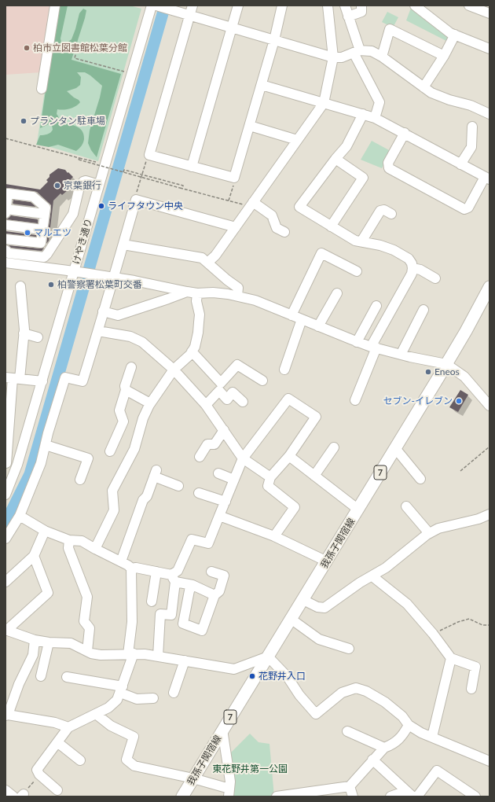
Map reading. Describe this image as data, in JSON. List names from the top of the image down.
{
  "streets": {
    "main road": ["7", "我孫子関宿線"],
    "street": ["けやき通り"]
  },
  "parks": ["東花野井第一公園"],
  "places": [
    "柏市立図書館松葉分館",
    "プランタン駐車場",
    "京葉銀行",
    "ライフタウン中央",
    "マルエツ",
    "柏警察署松葉町交番",
    "Eneos",
    "セブン-イレブン",
    "花野井入口"
  ]
}
